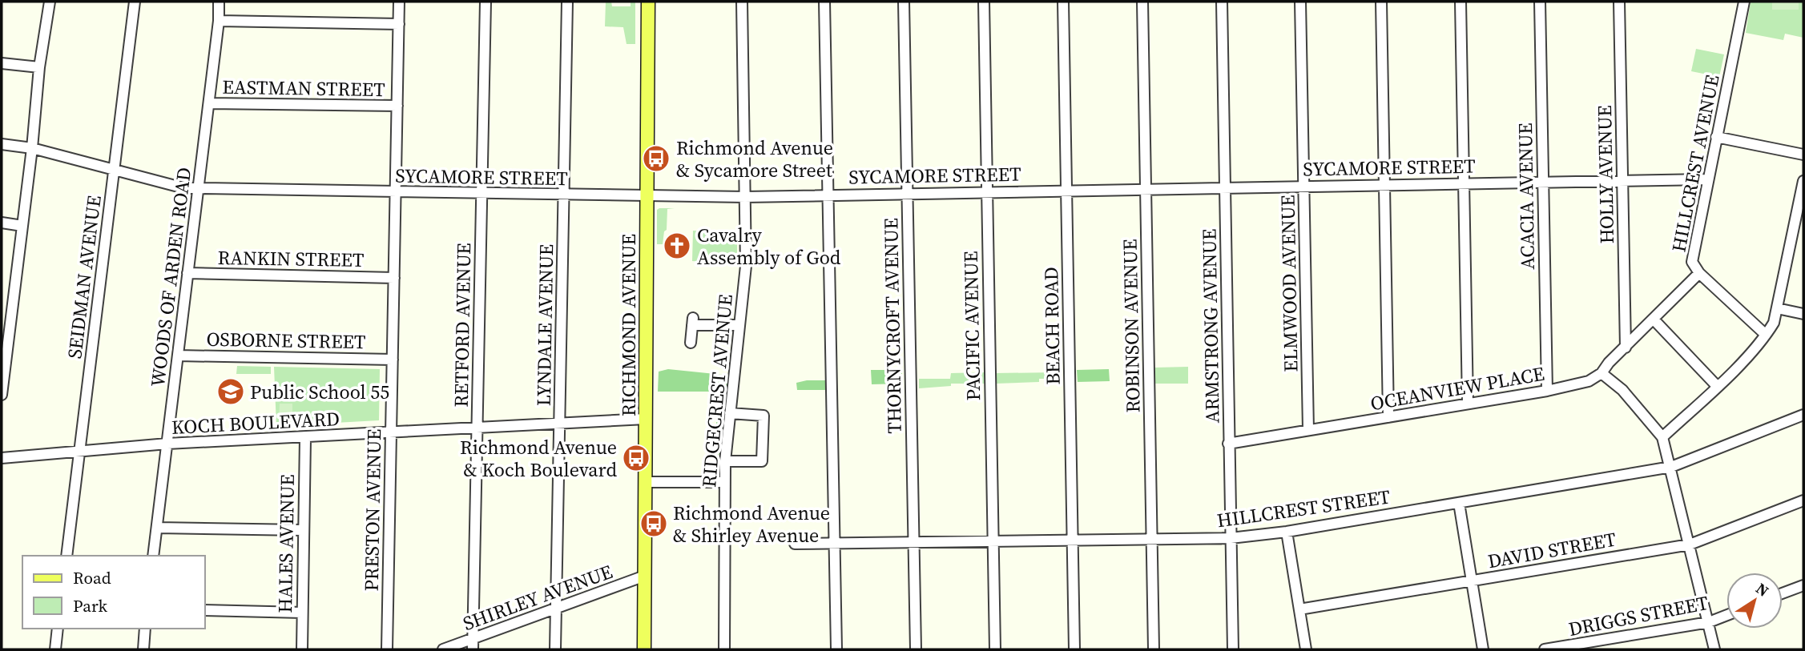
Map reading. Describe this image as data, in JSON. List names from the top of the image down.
{
  "streets": {
    "main road": ["RICHMOND AVENUE"],
    "street": [
      "EASTMAN STREET",
      "HILLCREST AVENUE",
      "SYCAMORE STREET",
      "HOLLY AVENUE",
      "ACACIA AVENUE",
      "RANKIN STREET",
      "SEIDMAN AVENUE",
      "WOODS OF ARDEN ROAD",
      "ELMWOOD AVENUE",
      "RETFORD AVENUE",
      "LYNDALE AVENUE",
      "THORNYCROFT AVENUE",
      "PACIFIC AVENUE",
      "BEACH ROAD",
      "ROBINSON AVENUE",
      "ARMSTRONG AVENUE",
      "OSBORNE STREET",
      "OCEANVIEW PLACE",
      "RIDGECREST AVENUE",
      "KOCH BOULEVARD",
      "HILLCREST STREET",
      "PRESTON AVENUE",
      "HALES AVENUE",
      "DAVID STREET",
      "SHIRLEY AVENUE",
      "DRIGGS STREET"
    ]
  },
  "crossings": [
    ["EASTMAN STREET", "WOODS OF ARDEN ROAD"],
    ["EASTMAN STREET", "PRESTON AVENUE"],
    ["HILLCREST AVENUE", "SYCAMORE STREET"],
    ["SYCAMORE STREET", "HOLLY AVENUE"],
    ["SYCAMORE STREET", "ACACIA AVENUE"],
    ["SYCAMORE STREET", "SEIDMAN AVENUE"],
    ["SYCAMORE STREET", "WOODS OF ARDEN ROAD"],
    ["SYCAMORE STREET", "ELMWOOD AVENUE"],
    ["SYCAMORE STREET", "RETFORD AVENUE"],
    ["SYCAMORE STREET", "LYNDALE AVENUE"],
    ["SYCAMORE STREET", "RICHMOND AVENUE"],
    ["SYCAMORE STREET", "THORNYCROFT AVENUE"],
    ["SYCAMORE STREET", "PACIFIC AVENUE"],
    ["SYCAMORE STREET", "BEACH ROAD"],
    ["SYCAMORE STREET", "ROBINSON AVENUE"],
    ["SYCAMORE STREET", "ARMSTRONG AVENUE"],
    ["SYCAMORE STREET", "RIDGECREST AVENUE"],
    ["SYCAMORE STREET", "PRESTON AVENUE"],
    ["ACACIA AVENUE", "OCEANVIEW PLACE"],
    ["RANKIN STREET", "WOODS OF ARDEN ROAD"],
    ["RANKIN STREET", "PRESTON AVENUE"],
    ["SEIDMAN AVENUE", "KOCH BOULEVARD"],
    ["WOODS OF ARDEN ROAD", "OSBORNE STREET"],
    ["WOODS OF ARDEN ROAD", "KOCH BOULEVARD"],
    ["ELMWOOD AVENUE", "OCEANVIEW PLACE"],
    ["RETFORD AVENUE", "KOCH BOULEVARD"],
    ["RETFORD AVENUE", "SHIRLEY AVENUE"],
    ["LYNDALE AVENUE", "KOCH BOULEVARD"],
    ["LYNDALE AVENUE", "SHIRLEY AVENUE"],
    ["RICHMOND AVENUE", "KOCH BOULEVARD"],
    ["RICHMOND AVENUE", "SHIRLEY AVENUE"],
    ["THORNYCROFT AVENUE", "HILLCREST STREET"],
    ["PACIFIC AVENUE", "HILLCREST STREET"],
    ["BEACH ROAD", "HILLCREST STREET"],
    ["ROBINSON AVENUE", "HILLCREST STREET"],
    ["ARMSTRONG AVENUE", "OCEANVIEW PLACE"],
    ["ARMSTRONG AVENUE", "HILLCREST STREET"],
    ["OSBORNE STREET", "PRESTON AVENUE"],
    ["KOCH BOULEVARD", "PRESTON AVENUE"],
    ["KOCH BOULEVARD", "HALES AVENUE"]
  ],
  "places": {
    "bus stop": ["Richmond Avenue & Sycamore Street", "Richmond Avenue & Koch Boulevard", "Richmond Avenue & Shirley Avenue"],
    "church": ["Cavalry Assembly of God"],
    "school or university": ["Public School 55"]
  },
  "legend": ["Road", "Park"],
  "north": "top right"
}
